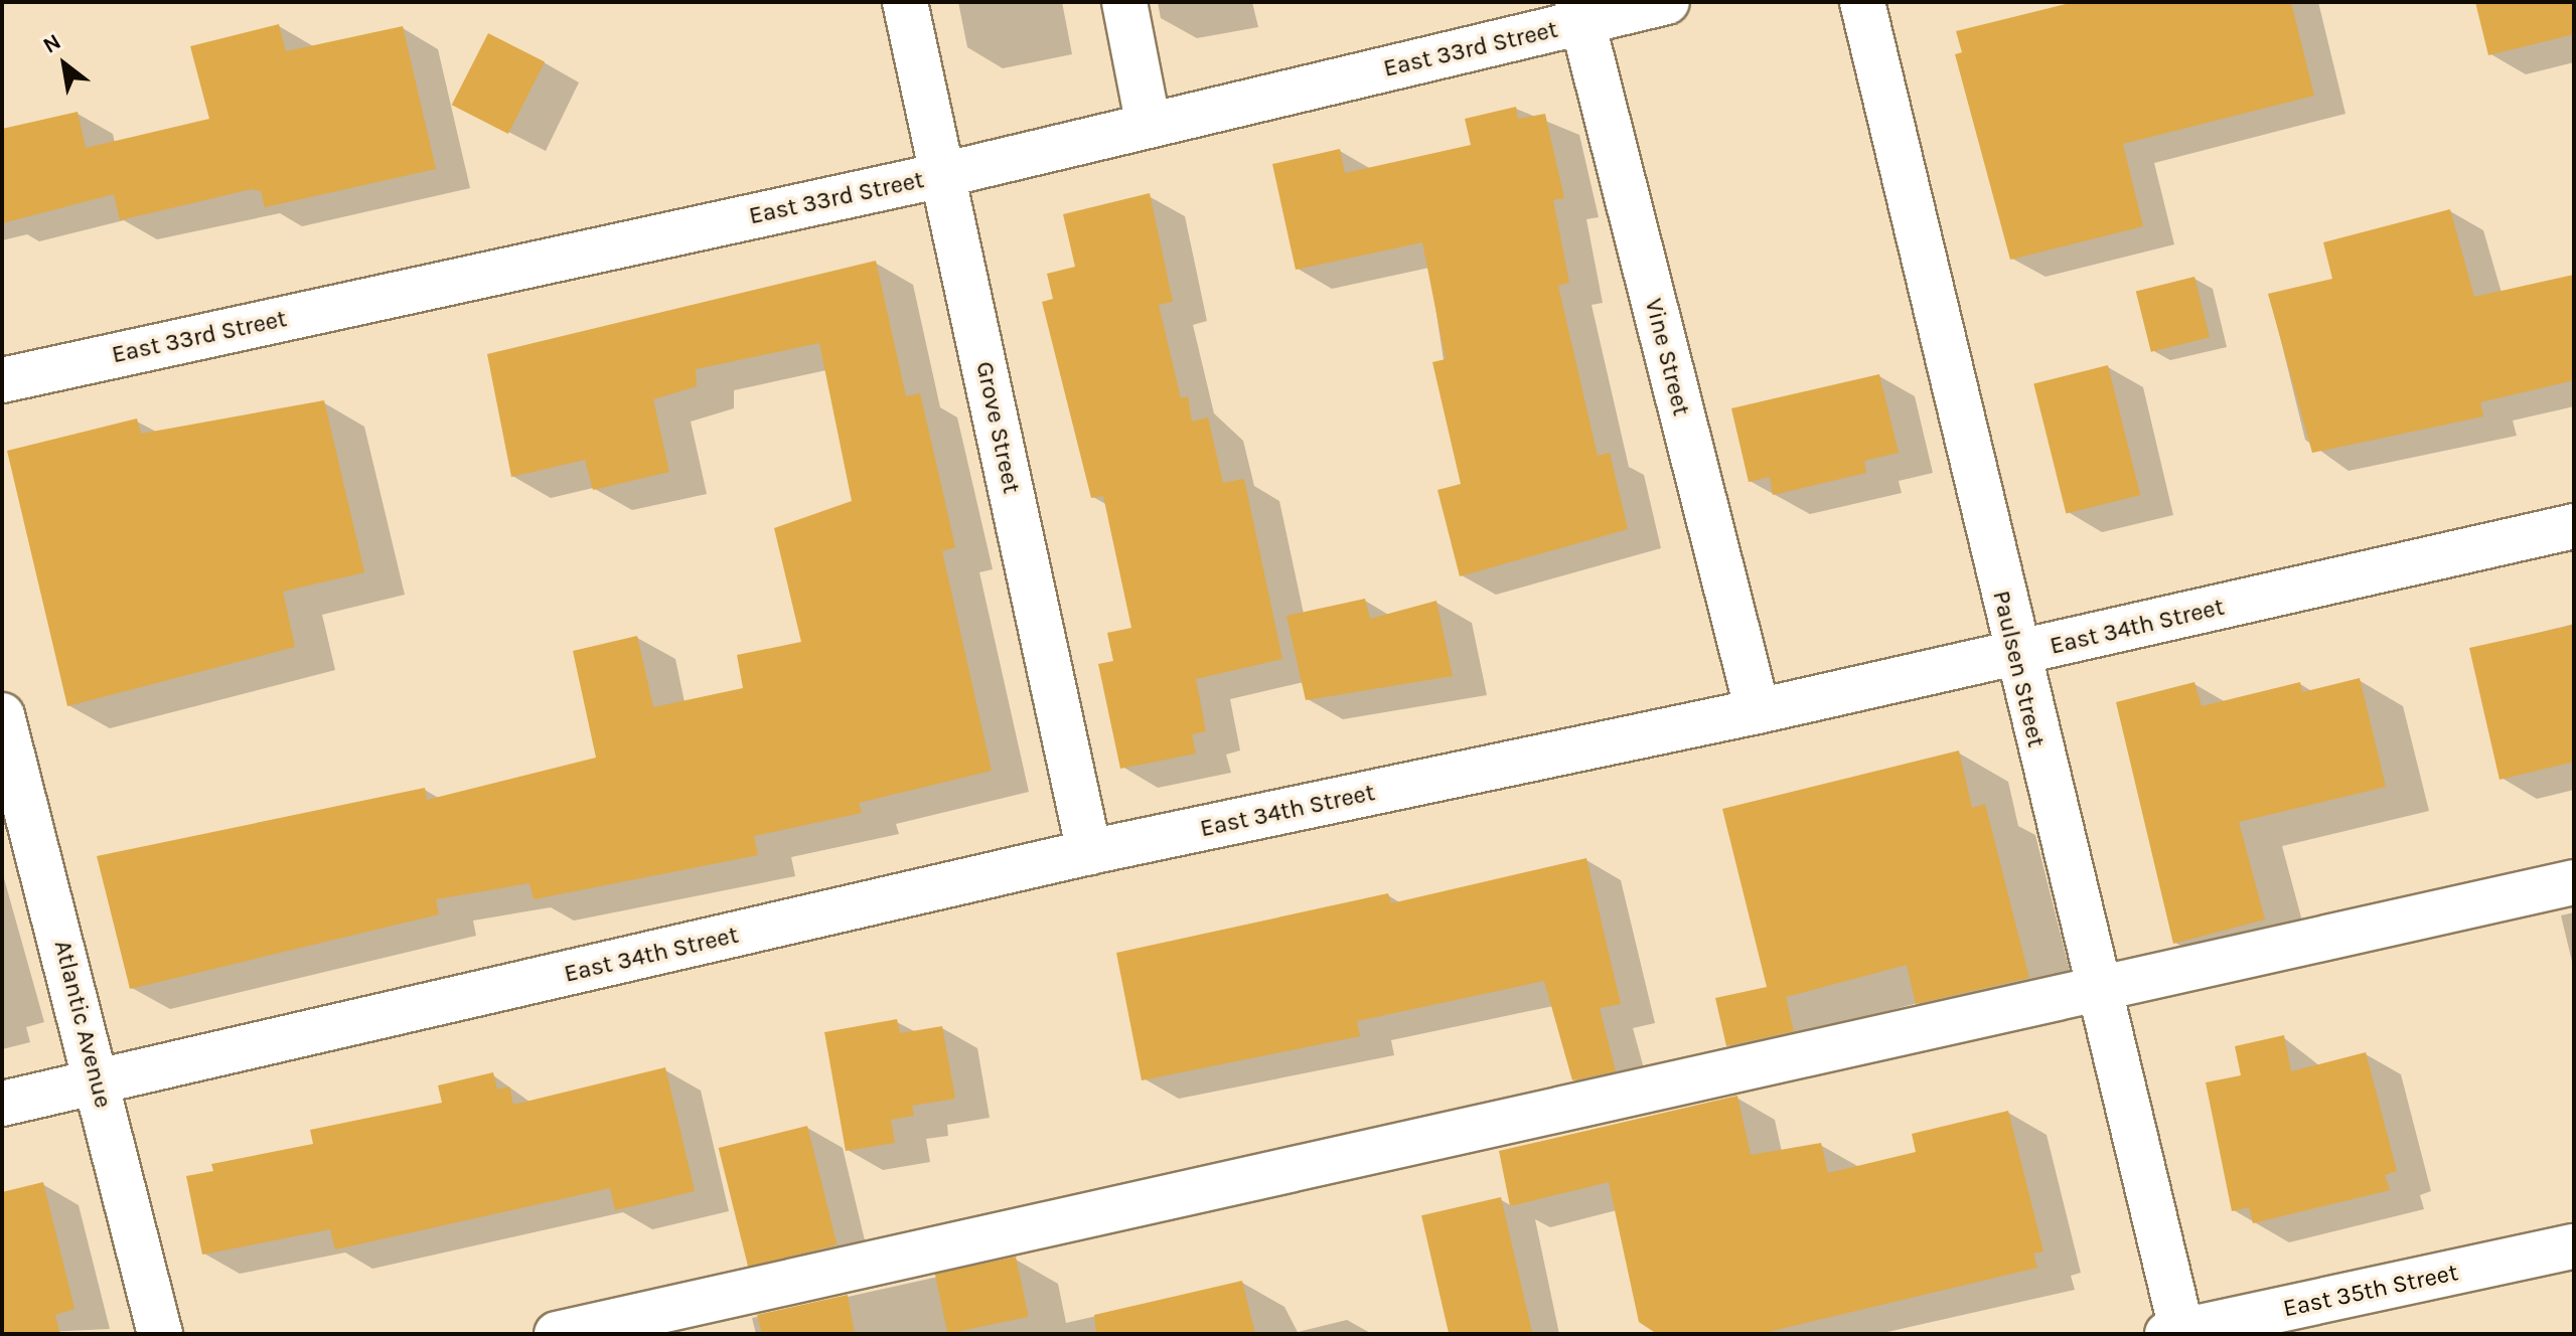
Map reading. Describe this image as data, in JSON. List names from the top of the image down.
{
  "streets": {
    "street": [
      "East 33rd Street",
      "Vine Street",
      "Grove Street",
      "East 34th Street",
      "Paulsen Street",
      "Atlantic Avenue",
      "East 35th Street"
    ]
  },
  "crossings": [
    ["East 33rd Street", "Vine Street"],
    ["East 33rd Street", "Grove Street"],
    ["Vine Street", "East 34th Street"],
    ["Grove Street", "East 34th Street"],
    ["East 34th Street", "Paulsen Street"],
    ["East 34th Street", "Atlantic Avenue"],
    ["Paulsen Street", "East 35th Street"]
  ],
  "north": "top left"
}
